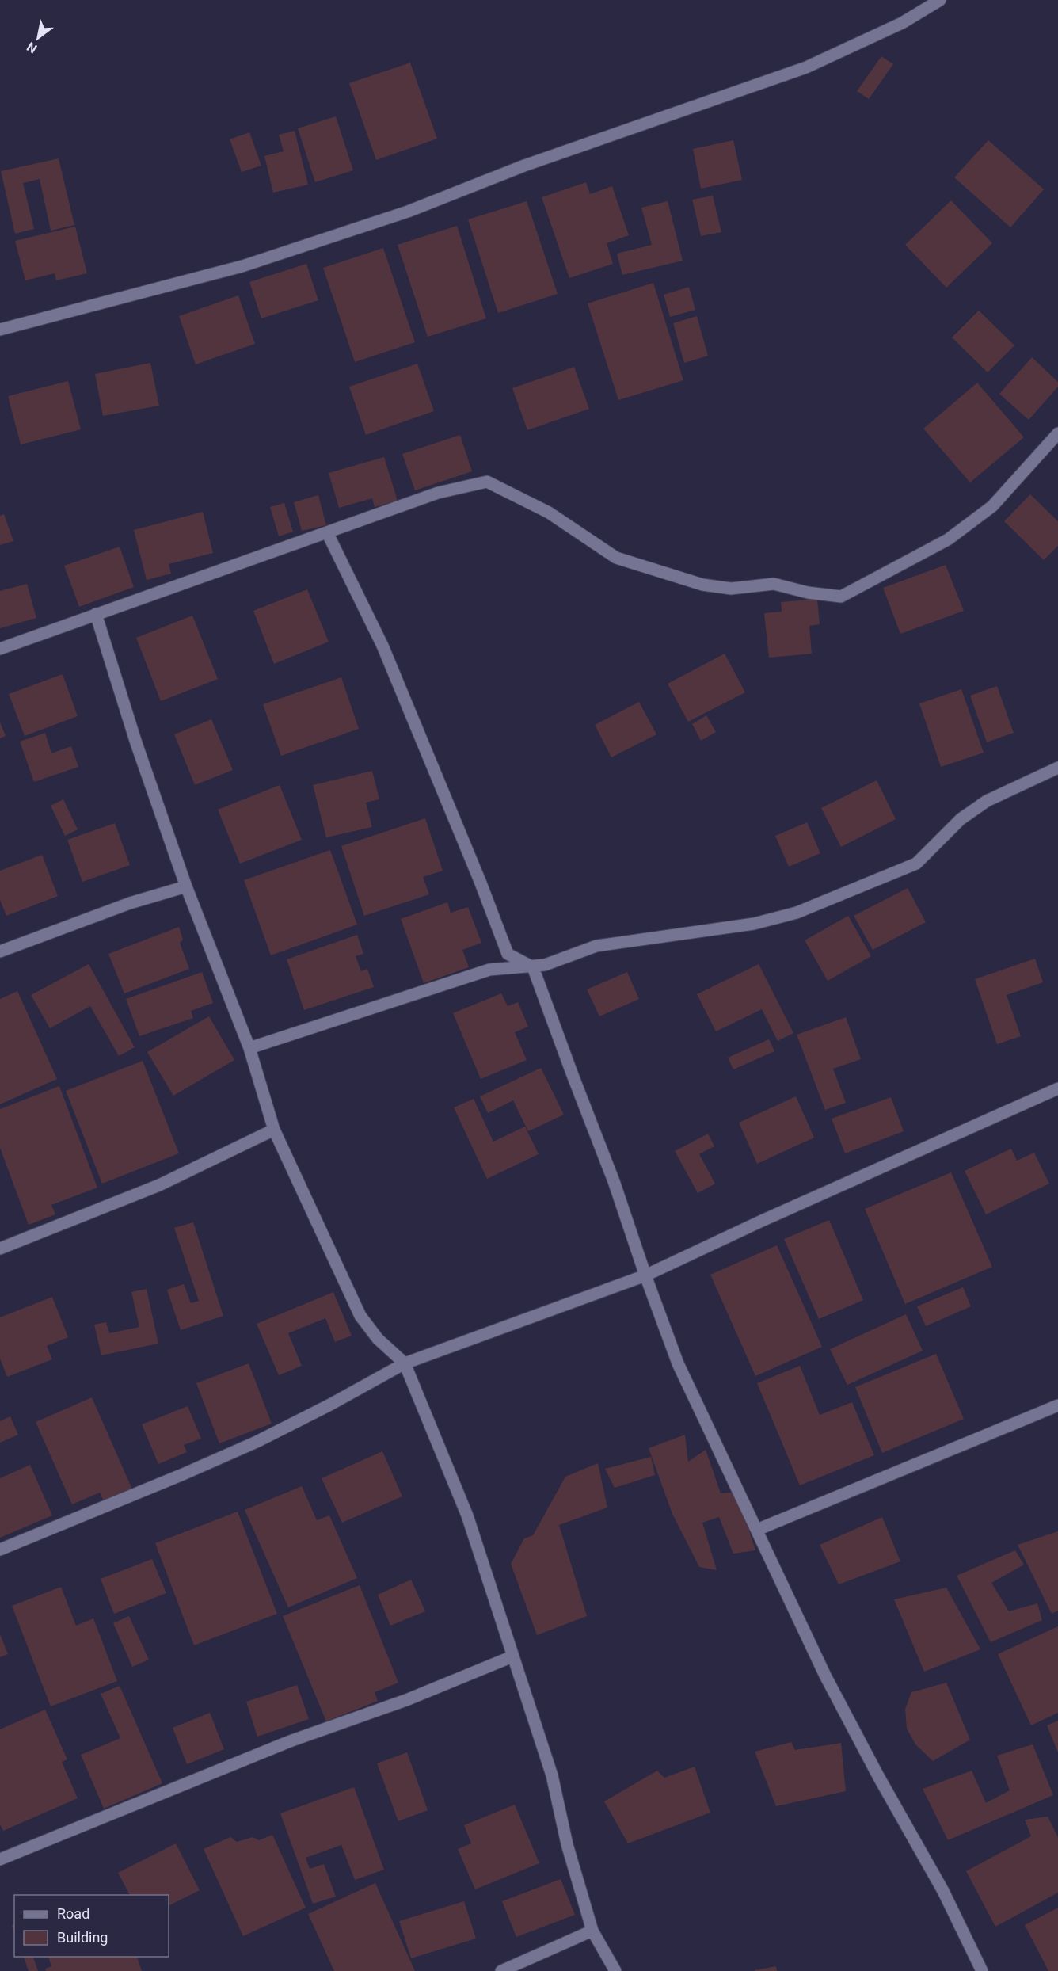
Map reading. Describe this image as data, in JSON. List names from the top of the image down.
{
  "legend": ["Road", "Building"],
  "north": "bottom left"
}
